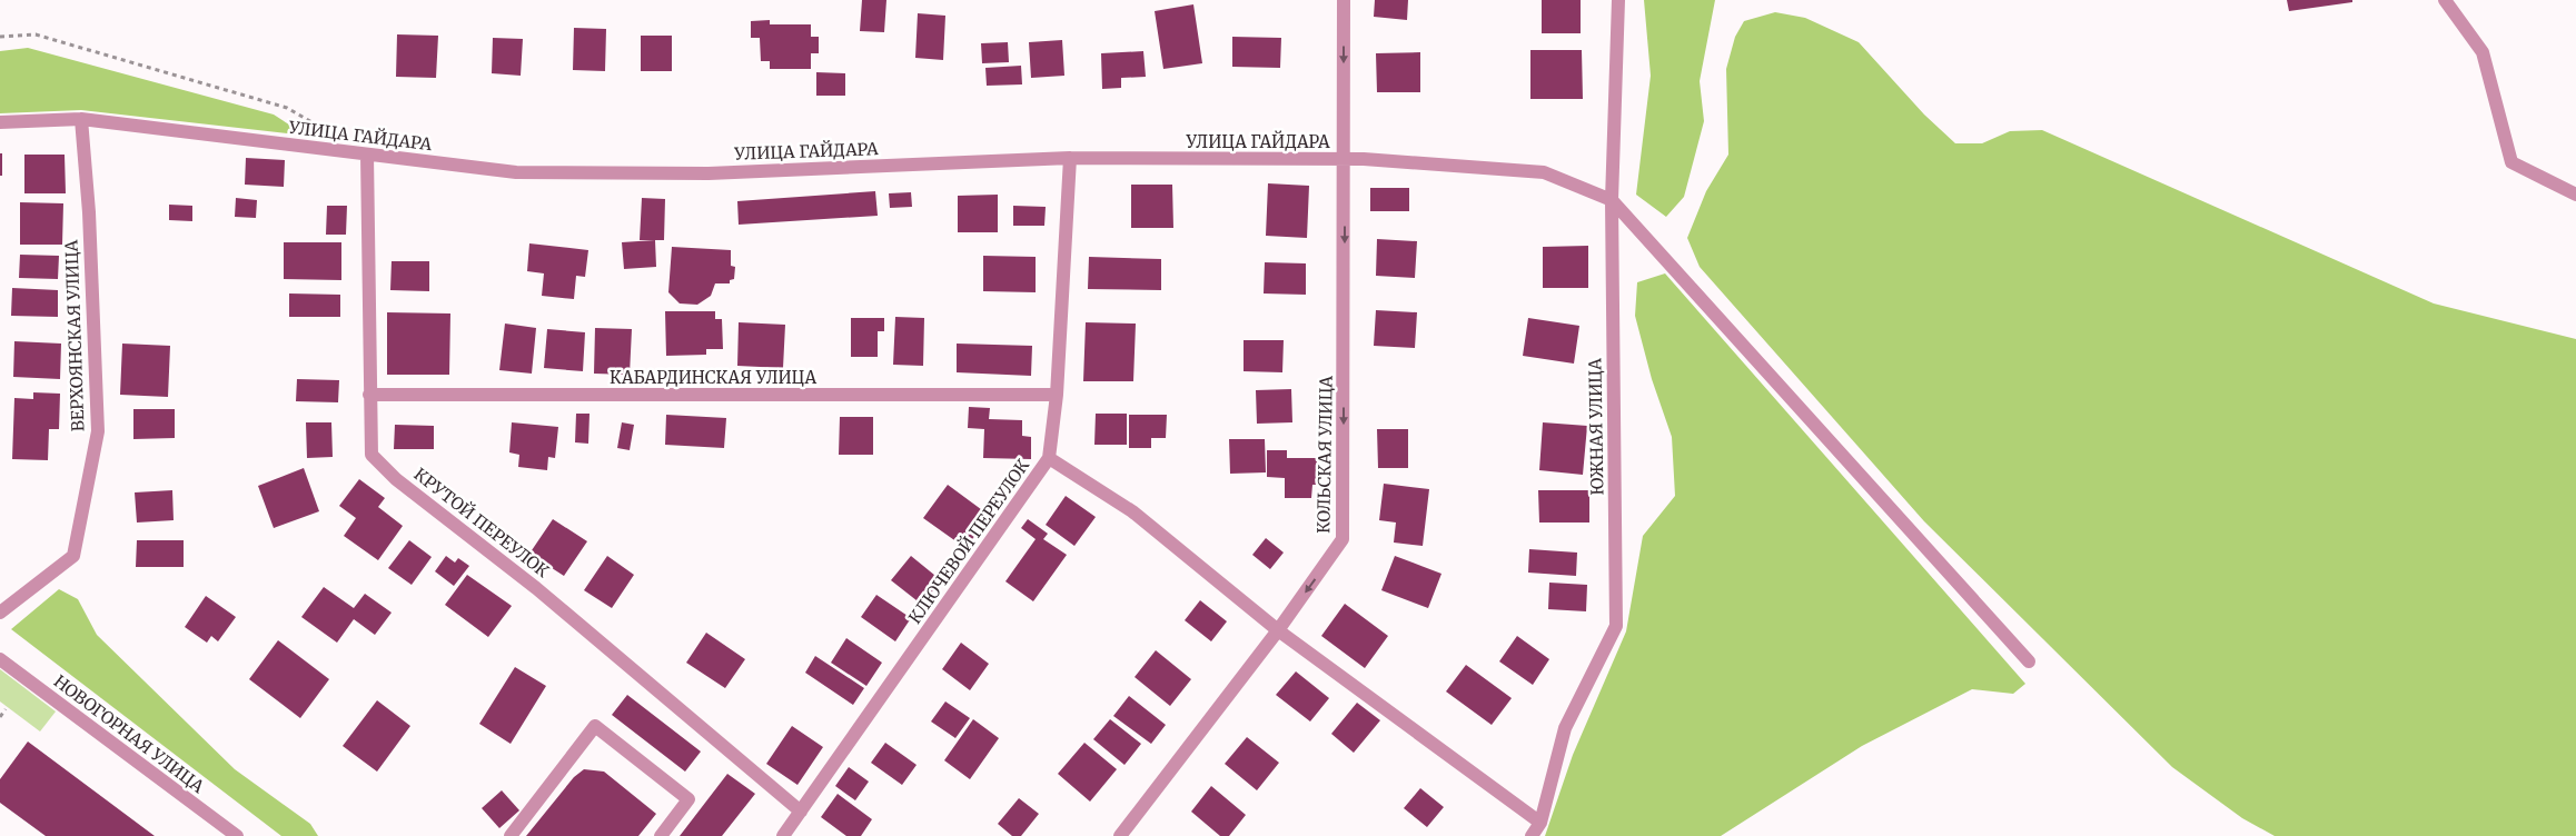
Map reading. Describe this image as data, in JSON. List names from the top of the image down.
{
  "streets": {
    "street": [
      "УЛИЦА ГАЙДАРА",
      "ВЕРХОЯНСКАЯ УЛИЦА",
      "КАБАРДИНСКАЯ УЛИЦА",
      "ЮЖНАЯ УЛИЦА",
      "КОЛЬСКАЯ УЛИЦА",
      "КРУТОЙ ПЕРЕУЛОК",
      "КЛЮЧЕВОЙ ПЕРЕУЛОК",
      "НОВОГОРНАЯ УЛИЦА"
    ]
  },
  "crossings": [
    ["УЛИЦА ГАЙДАРА", "ВЕРХОЯНСКАЯ УЛИЦА"],
    ["УЛИЦА ГАЙДАРА", "ЮЖНАЯ УЛИЦА"],
    ["УЛИЦА ГАЙДАРА", "КОЛЬСКАЯ УЛИЦА"],
    ["УЛИЦА ГАЙДАРА", "КРУТОЙ ПЕРЕУЛОК"],
    ["УЛИЦА ГАЙДАРА", "КЛЮЧЕВОЙ ПЕРЕУЛОК"],
    ["КАБАРДИНСКАЯ УЛИЦА", "КРУТОЙ ПЕРЕУЛОК"],
    ["КАБАРДИНСКАЯ УЛИЦА", "КЛЮЧЕВОЙ ПЕРЕУЛОК"],
    ["КРУТОЙ ПЕРЕУЛОК", "КЛЮЧЕВОЙ ПЕРЕУЛОК"]
  ],
  "one_way": ["КОЛЬСКАЯ УЛИЦА"]
}
